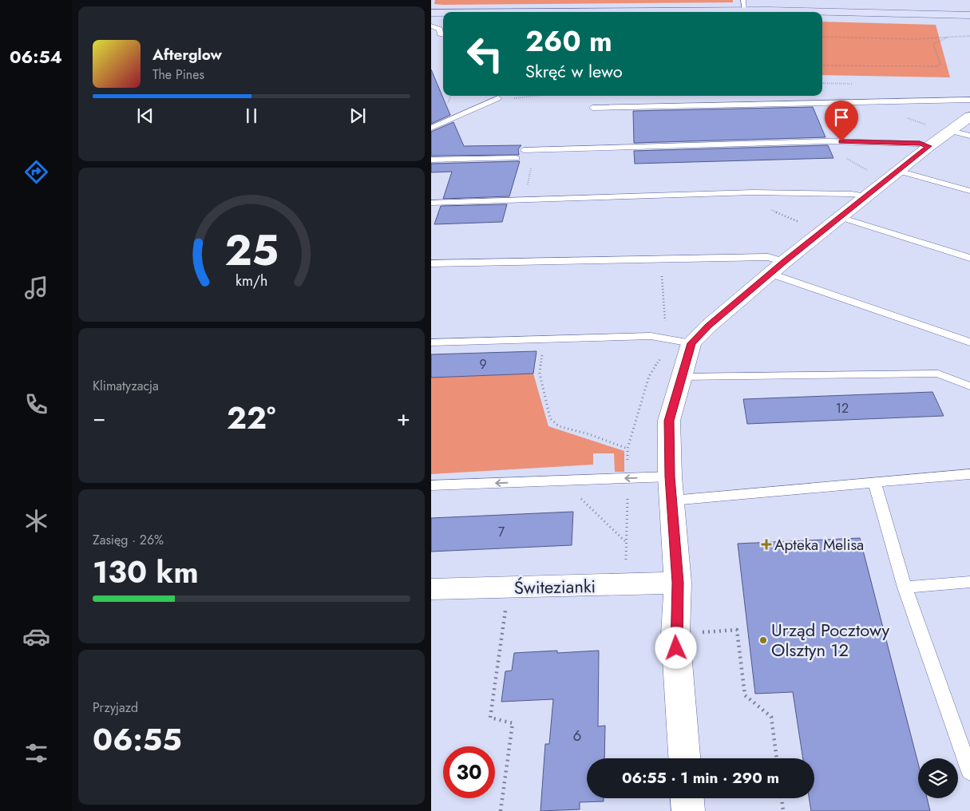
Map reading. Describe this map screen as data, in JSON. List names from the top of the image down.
{
  "streets": {
    "street": ["Świtezianki"]
  },
  "places": {
    "health": ["Apteka Melisa"],
    "other": ["Urząd Pocztowy Olsztyn 12"]
  },
  "house_numbers": [
    "9",
    "12",
    "7",
    "6"
  ],
  "page": {
    "tabs": "06:54",
    "turn": ["260 m", "Skręć w lewo"],
    "song": ["Afterglow", "The Pines"],
    "tile": [
      "Klimatyzacja",
      ["Zasięg · 26%", "130 km"],
      ["Przyjazd", "06:55"]
    ],
    "heat": ["−", "22°", "+"],
    "limit": "30",
    "trip": "06:55 · 1 min · 290 m",
    "gauge": ["25", "km/h"]
  }
}
